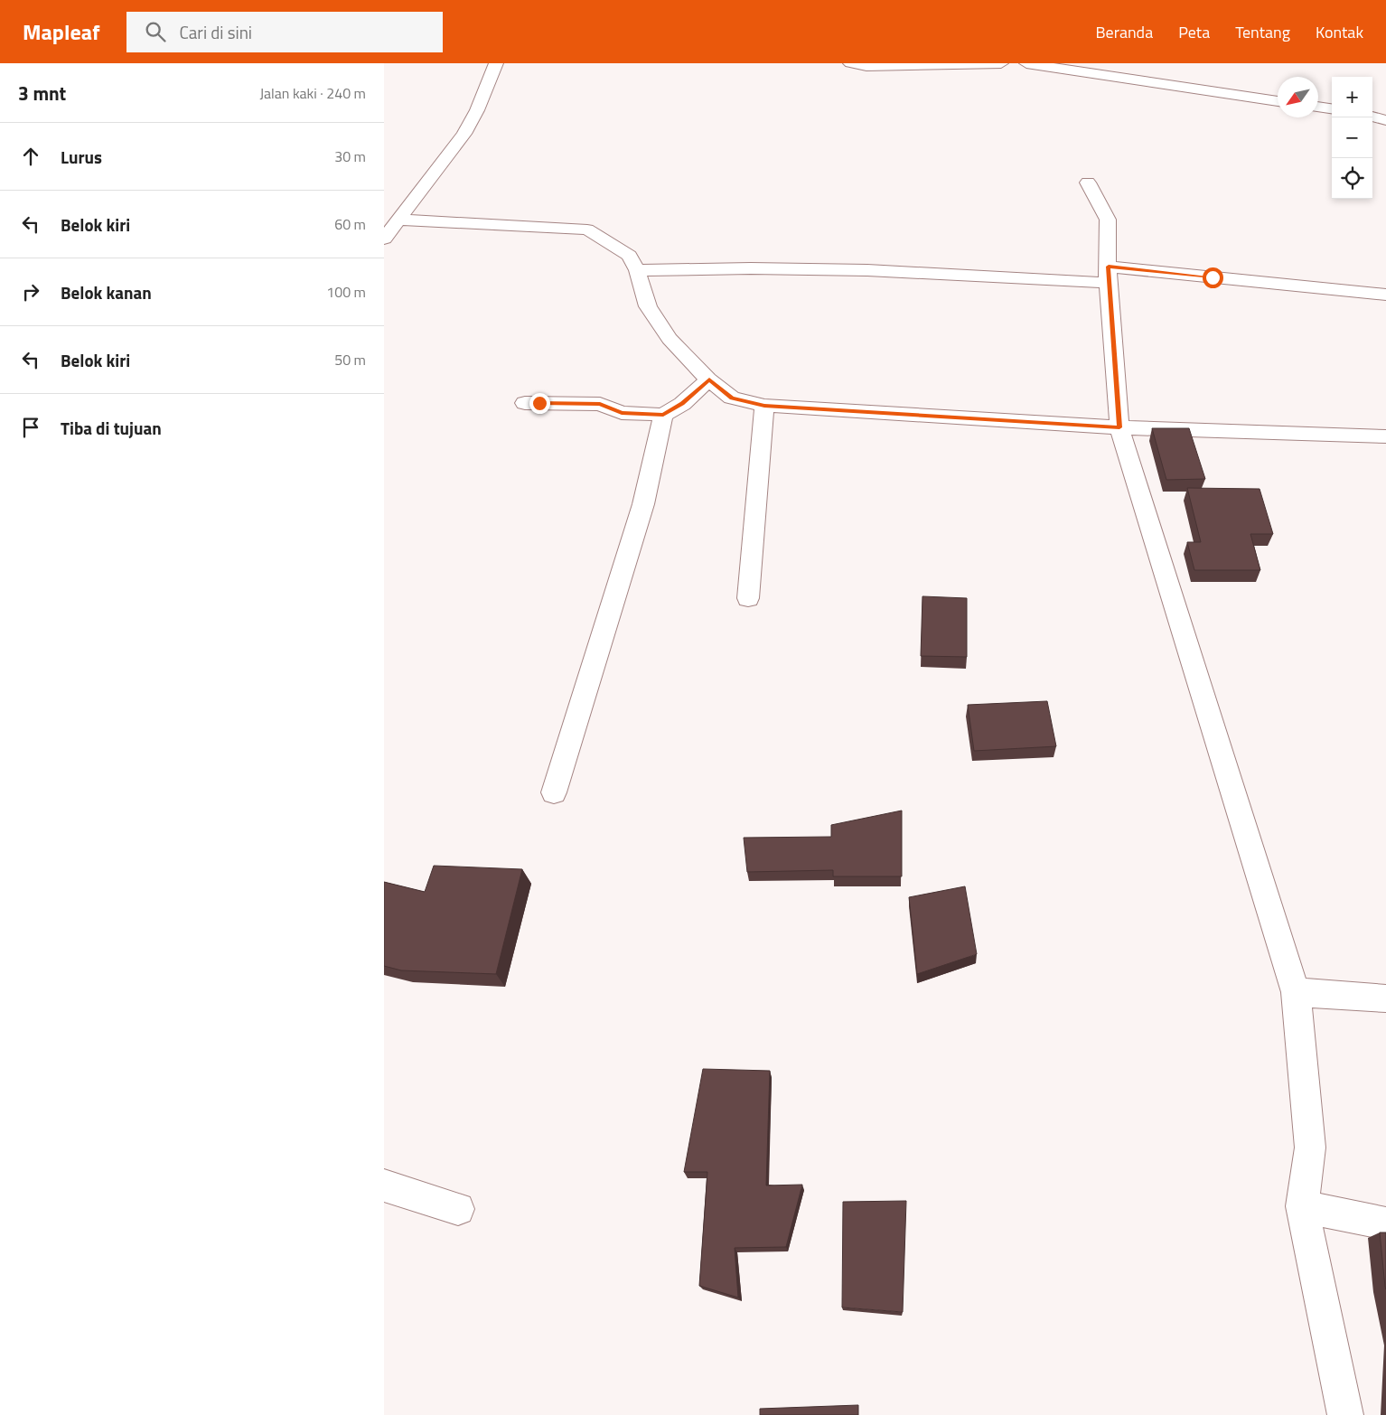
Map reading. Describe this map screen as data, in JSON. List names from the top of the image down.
{
  "north": "bottom left",
  "page": {
    "header": "Mapleaf",
    "search": "Cari di sini",
    "nav": [
      "Beranda",
      "Peta",
      "Tentang",
      "Kontak"
    ],
    "heading": ["3 mnt", "Jalan kaki · 240 m"],
    "map_buttons": ["+", "−"],
    "list": [
      ["Lurus", "30 m"],
      ["Belok kiri", "60 m"],
      ["Belok kanan", "100 m"],
      ["Belok kiri", "50 m"],
      "Tiba di tujuan"
    ]
  }
}
